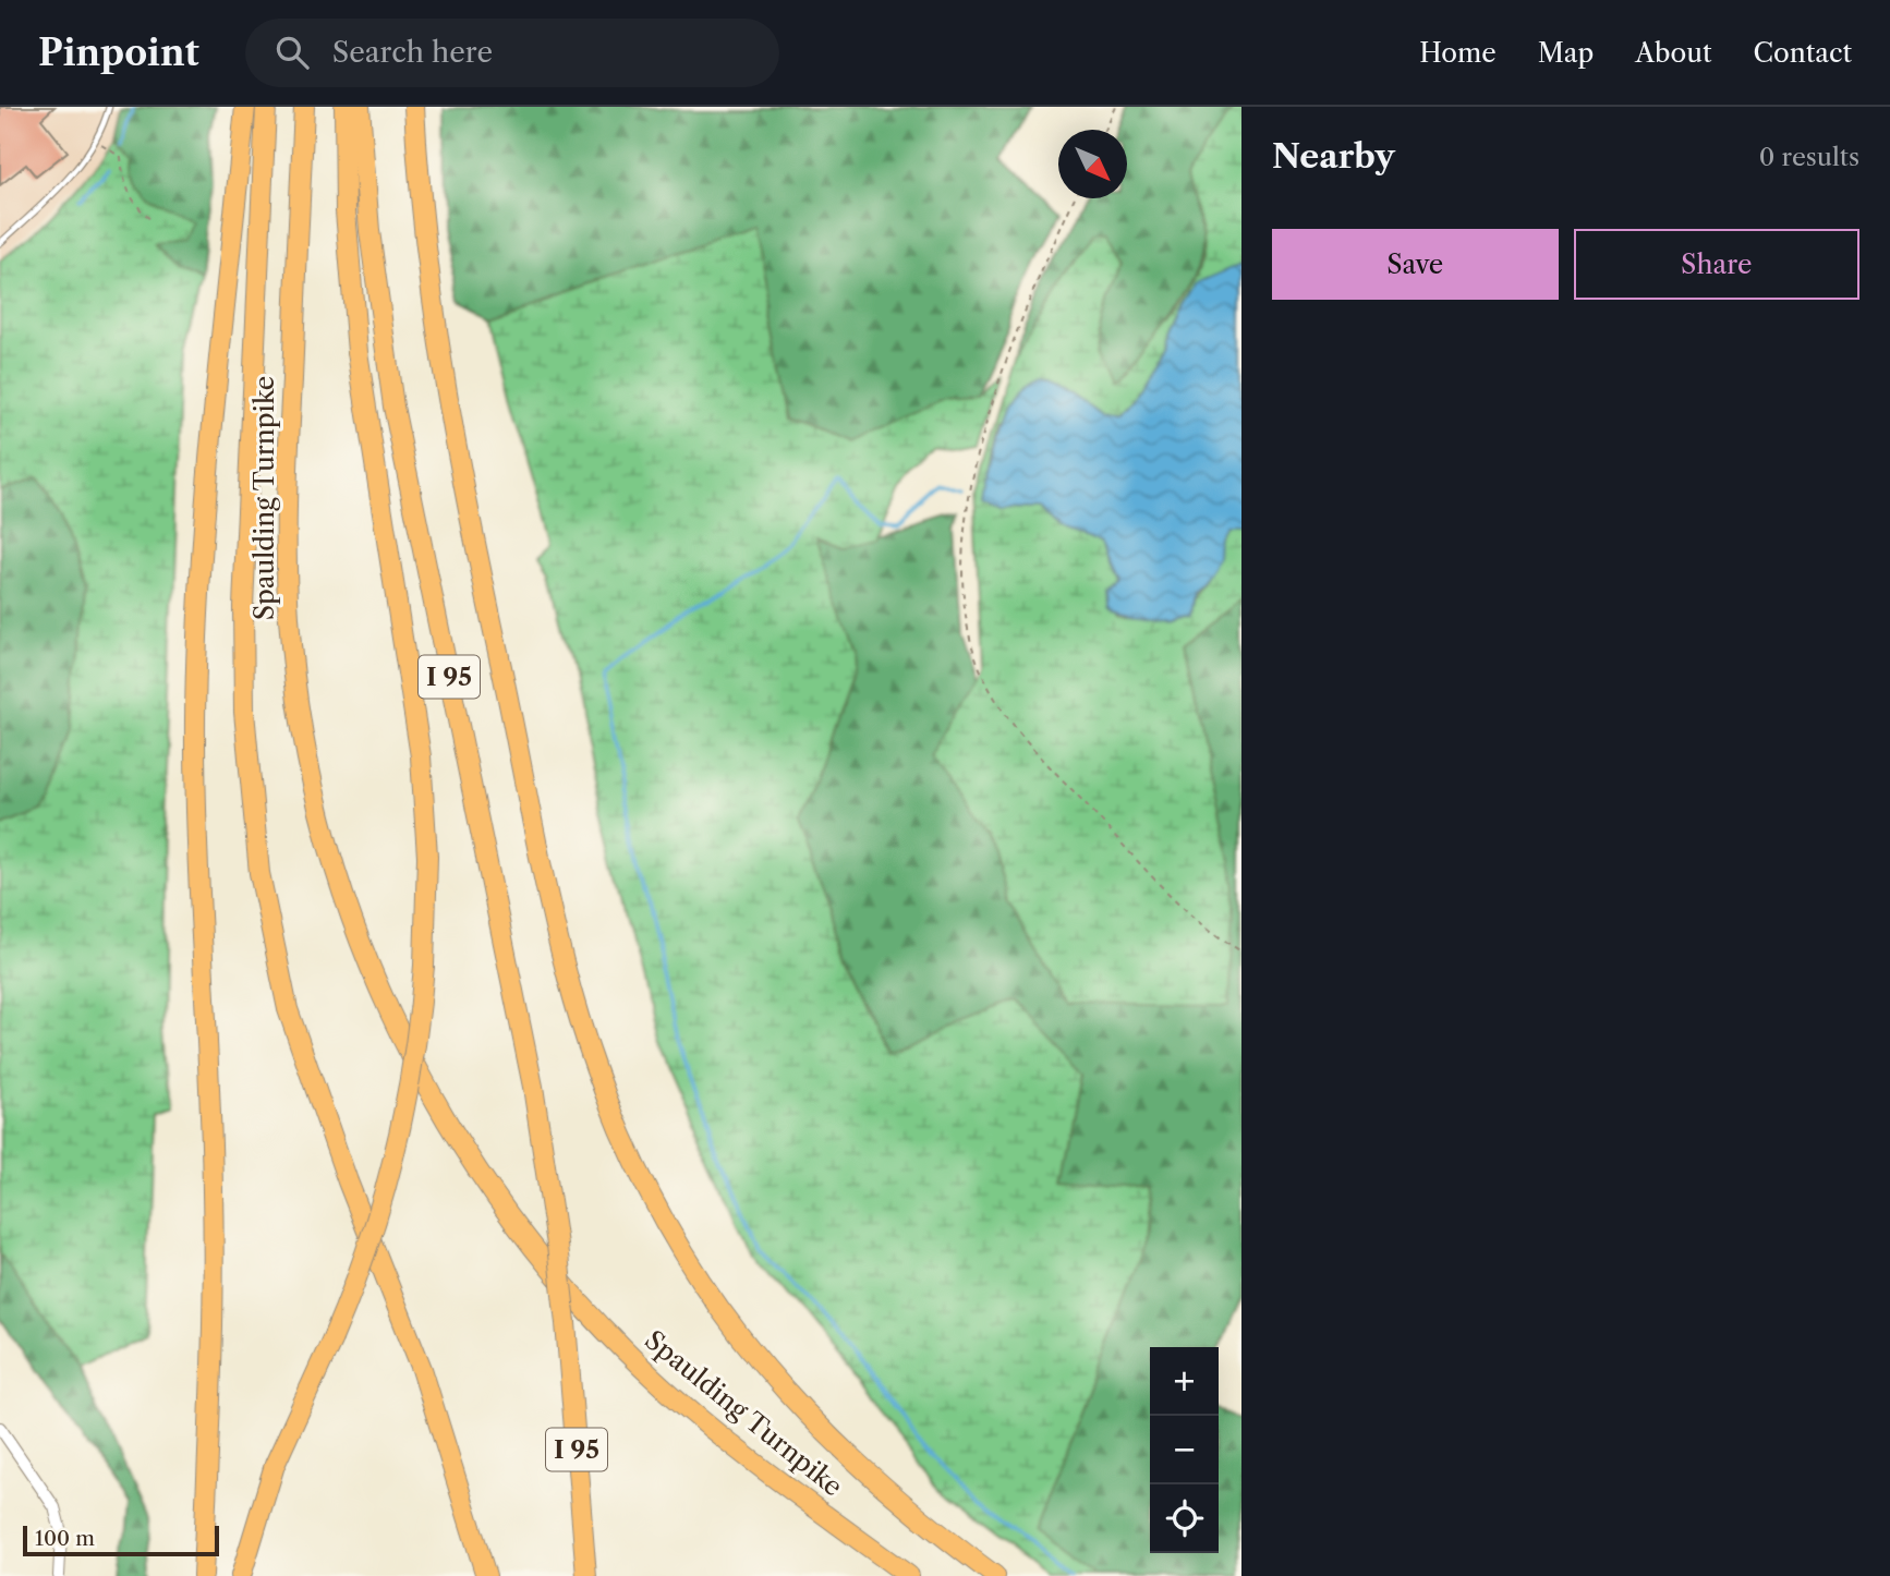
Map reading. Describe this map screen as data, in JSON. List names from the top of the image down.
{
  "streets": {
    "highway": ["Spaulding Turnpike", "I 95"]
  },
  "scale_bar": "100 m",
  "north": "bottom right",
  "page": {
    "header": "Pinpoint",
    "search": "Search here",
    "nav": [
      "Home",
      "Map",
      "About",
      "Contact"
    ],
    "heading": ["Nearby", "0 results"],
    "buttons": ["Save", "Share"],
    "map_buttons": ["+", "−"],
    "scale": "100 m"
  }
}
